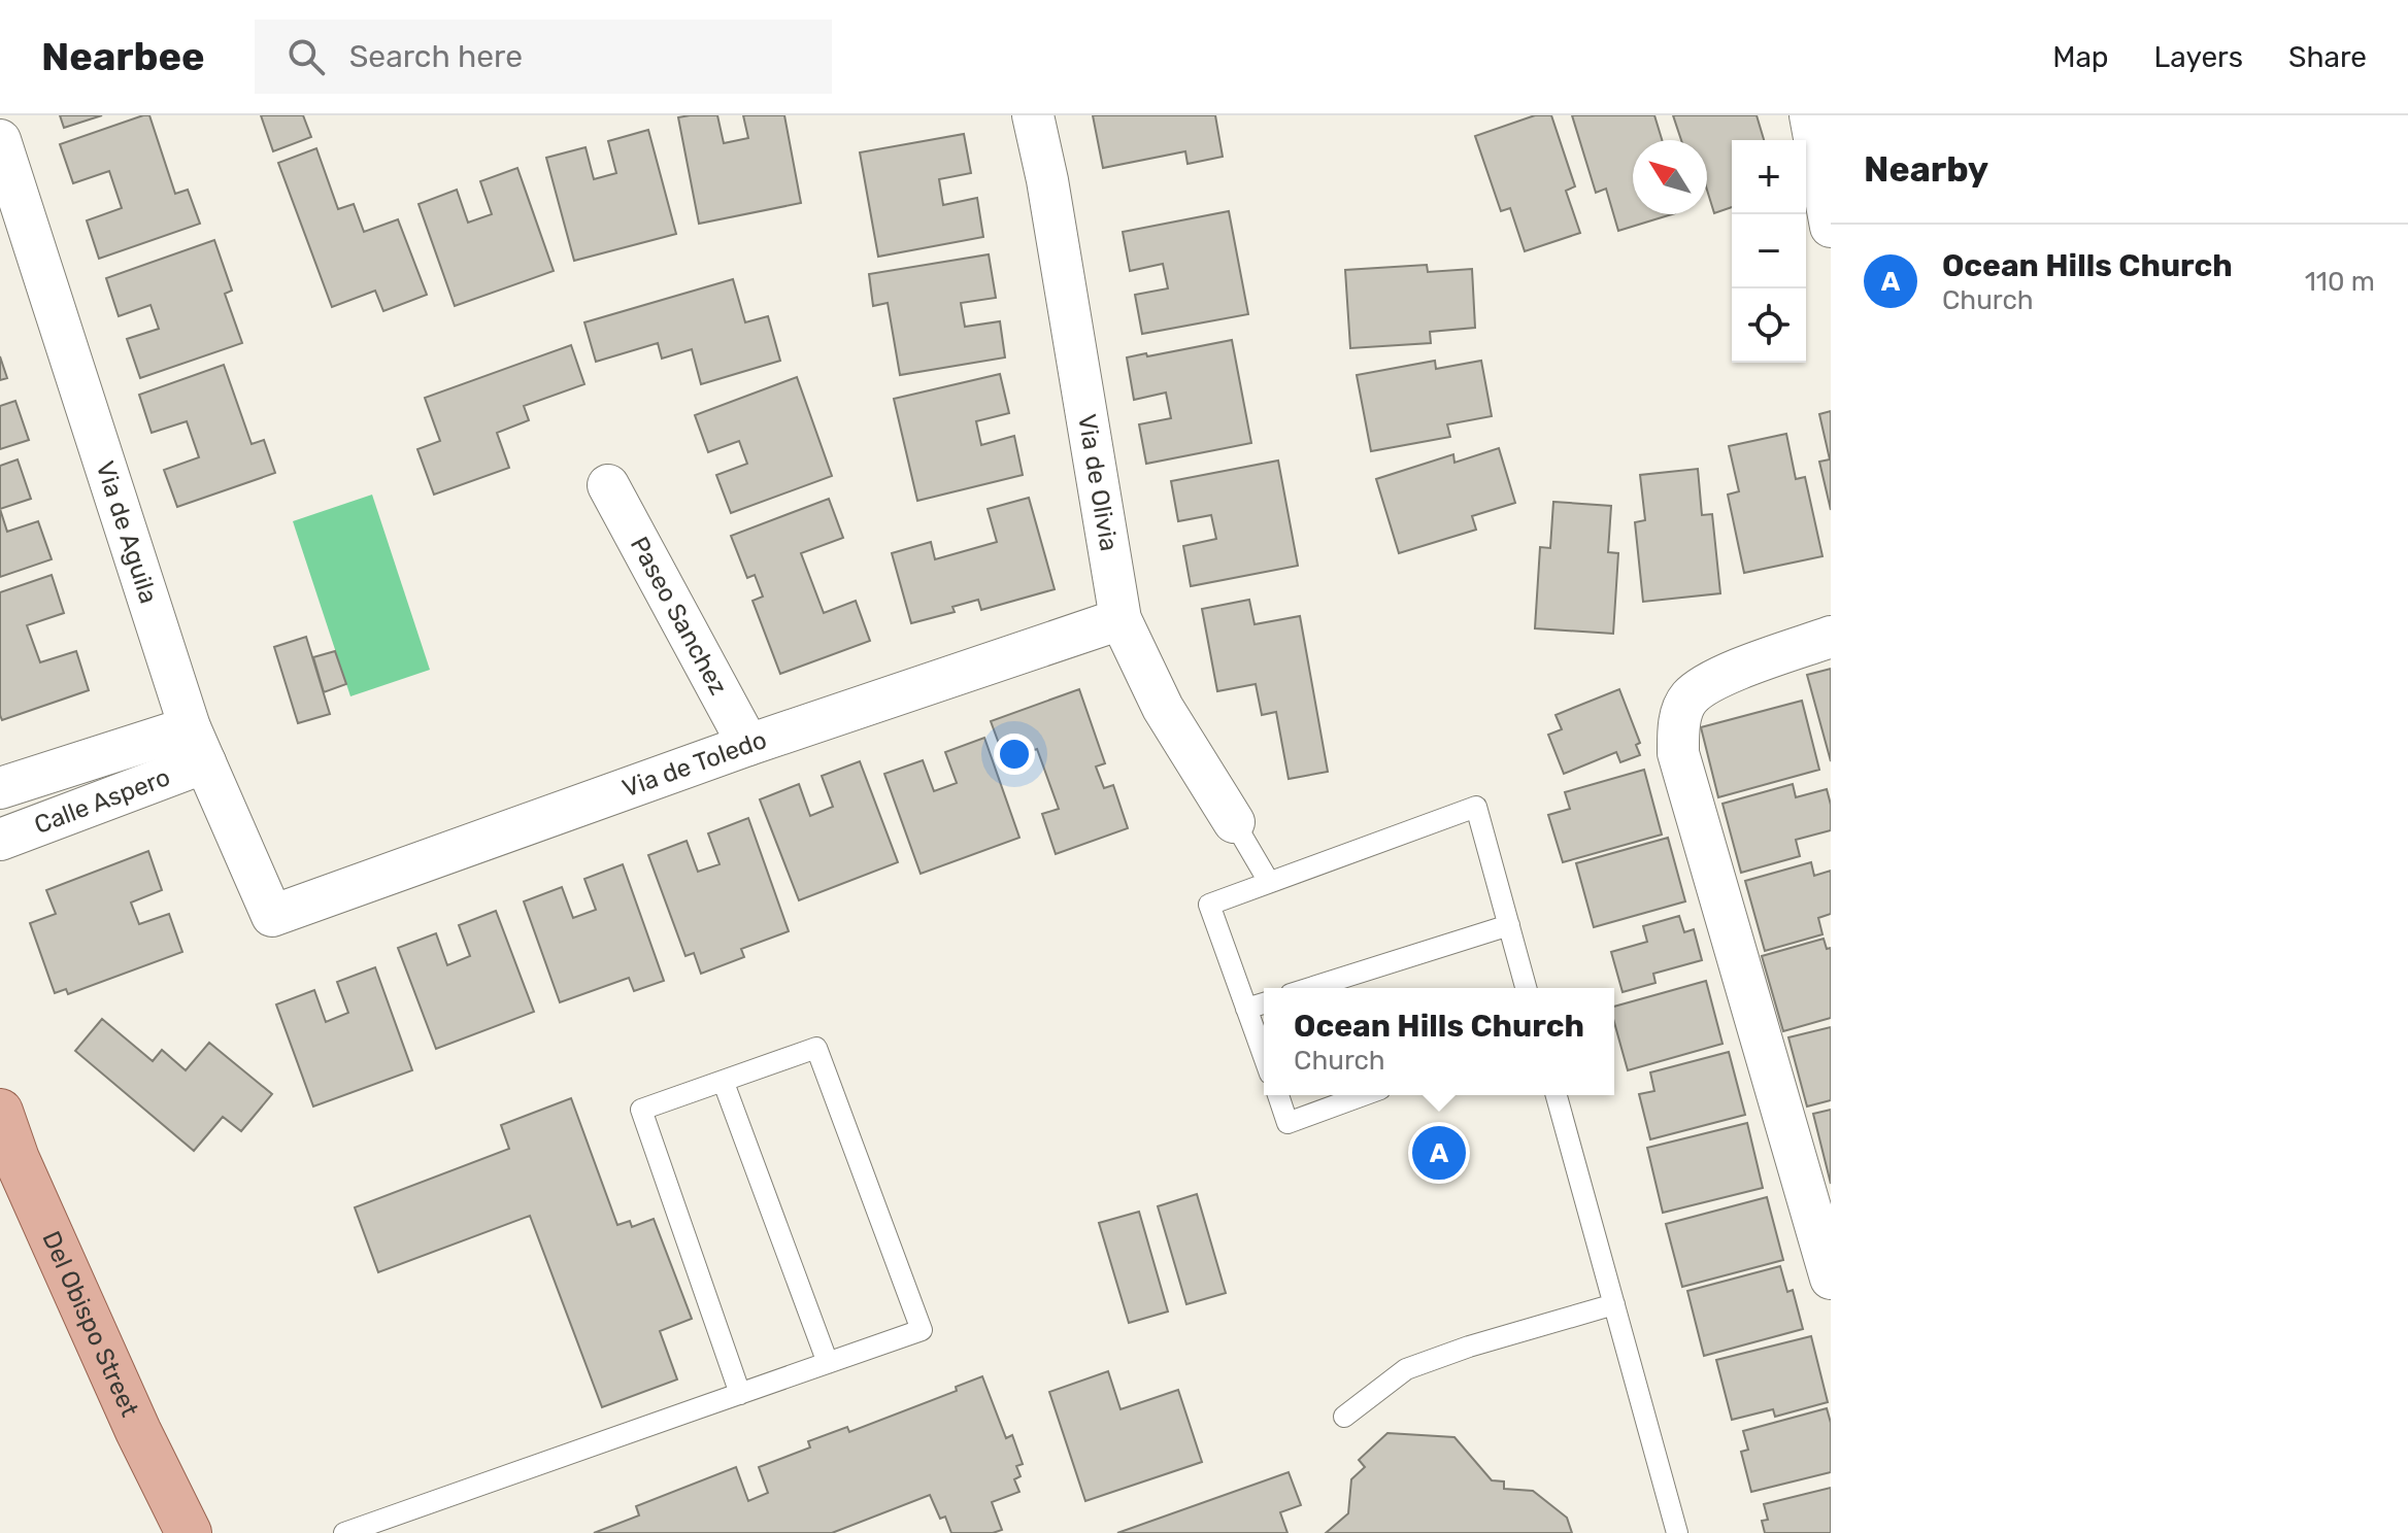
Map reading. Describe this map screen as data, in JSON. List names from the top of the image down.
{
  "streets": {
    "main road": ["Del Obispo Street"],
    "street": [
      "Via de Olivia",
      "Via de Aguila",
      "Paseo Sanchez",
      "Via de Toledo",
      "Calle Aspero"
    ]
  },
  "crossings": [
    ["Via de Olivia", "Via de Toledo"],
    ["Via de Aguila", "Via de Toledo"],
    ["Via de Aguila", "Calle Aspero"],
    ["Paseo Sanchez", "Via de Toledo"]
  ],
  "north": "top left",
  "page": {
    "header": "Nearbee",
    "search": "Search here",
    "nav": ["Map", "Layers", "Share"],
    "heading": "Nearby",
    "map_buttons": ["+", "−"],
    "list": [
      {
        "mark": "A",
        "name": "Ocean Hills Church",
        "note": "Church",
        "value": "110 m"
      }
    ],
    "popup": ["Ocean Hills Church", "Church"],
    "pins": "A"
  }
}
